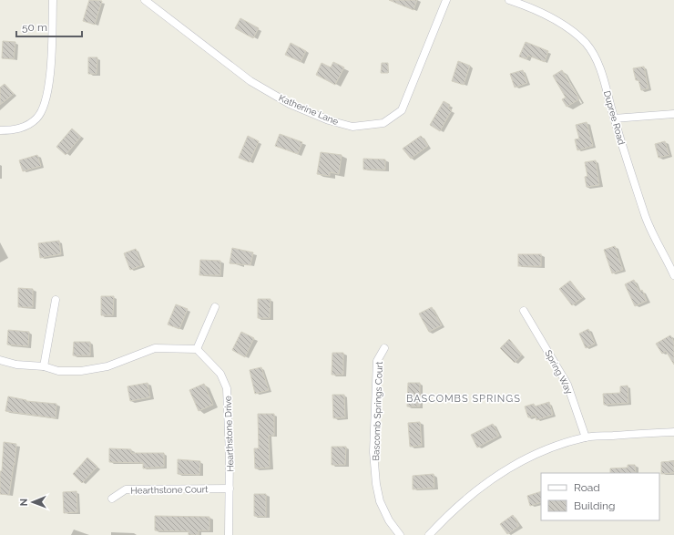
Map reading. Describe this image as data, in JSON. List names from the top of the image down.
{
  "streets": {
    "street": [
      "Katherine Lane",
      "Dupree Road",
      "Spring Way",
      "Bascomb Springs Court",
      "Hearthstone Drive",
      "Hearthstone Court"
    ]
  },
  "crossings": [
    ["Hearthstone Drive", "Hearthstone Court"]
  ],
  "districts": ["BASCOMBS SPRINGS"],
  "legend": ["Road", "Building"],
  "scale_bar": "50 m",
  "north": "left"
}
